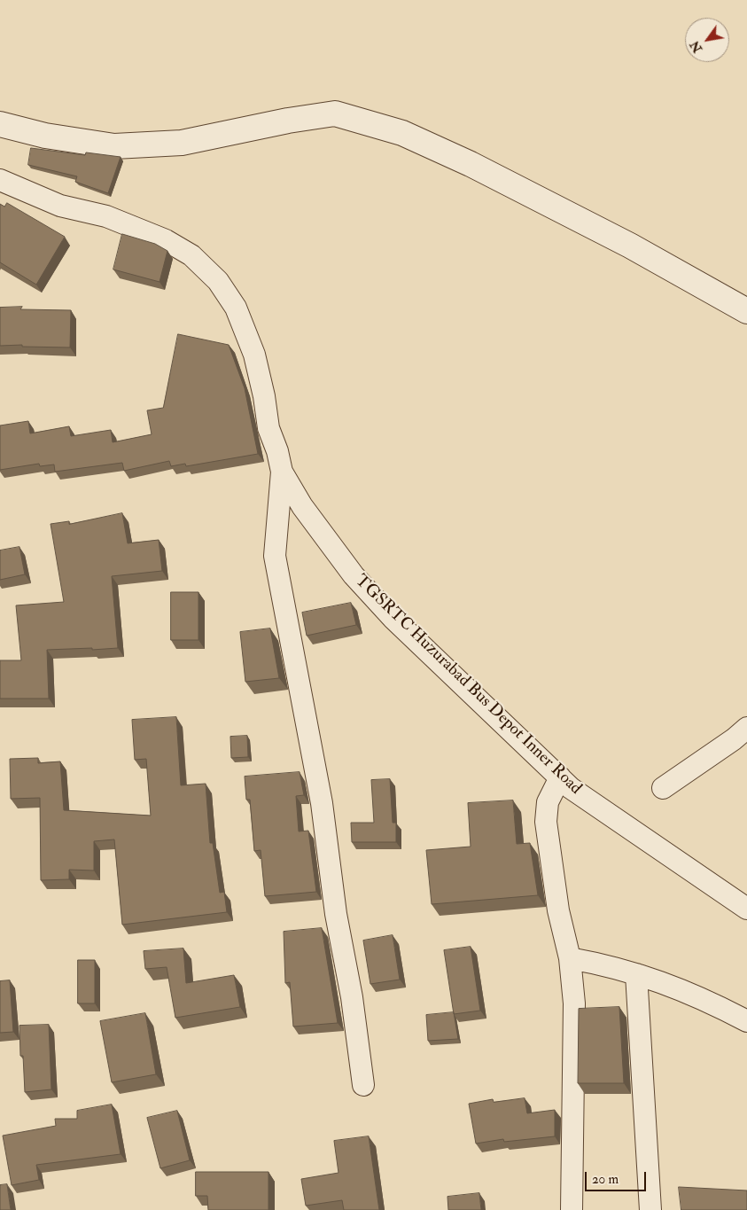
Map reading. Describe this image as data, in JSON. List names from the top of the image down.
{
  "streets": {
    "street": ["TGSRTC Huzurabad Bus Depot Inner Road"]
  },
  "scale_bar": "20 m",
  "north": "bottom left"
}
